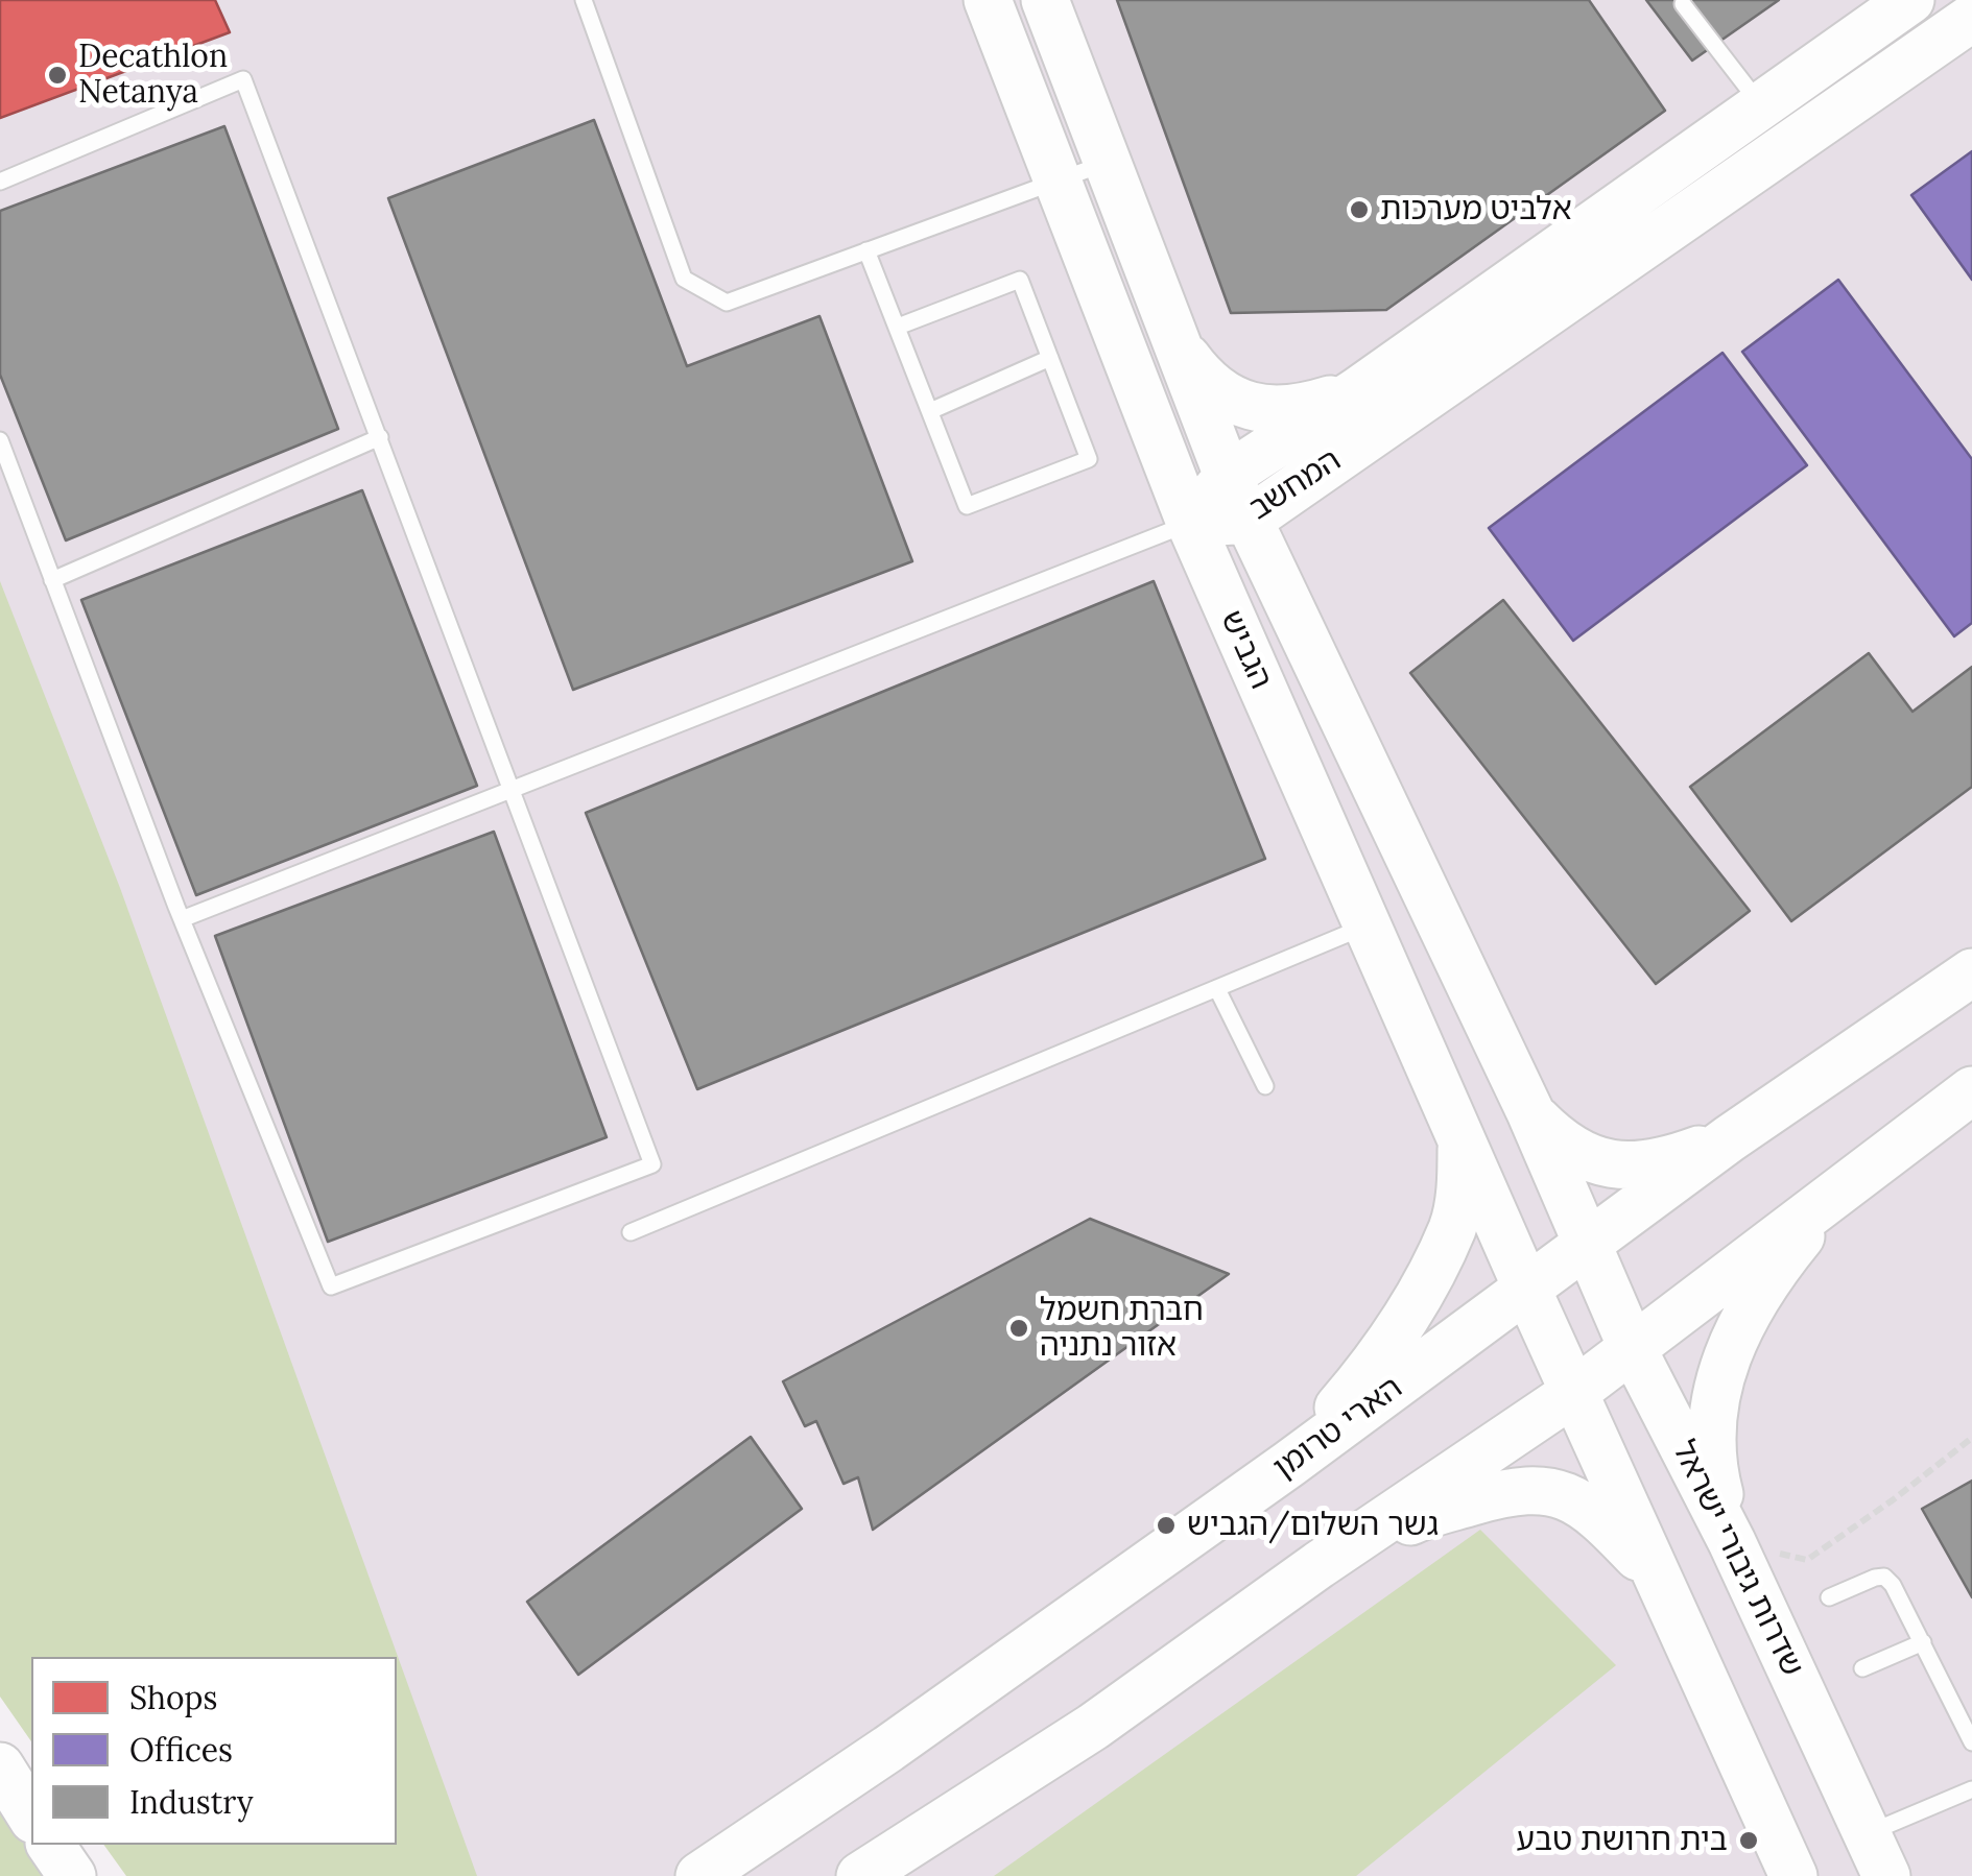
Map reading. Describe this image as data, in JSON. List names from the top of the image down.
{
  "streets": {
    "street": [
      "המחשב",
      "הגביש",
      "הארי טרומן",
      "שדרות גיבורי ישראל"
    ]
  },
  "crossings": [
    ["המחשב", "הגביש"],
    ["הגביש", "הארי טרומן"],
    ["הגביש", "שדרות גיבורי ישראל"],
    ["הארי טרומן", "שדרות גיבורי ישראל"]
  ],
  "places": [
    "Decathlon Netanya",
    "אלביט מערכות",
    "חברת חשמל אזור נתניה",
    "גשר השלום/הגביש",
    "בית חרושת טבע"
  ],
  "legend": ["Shops", "Offices", "Industry"]
}
